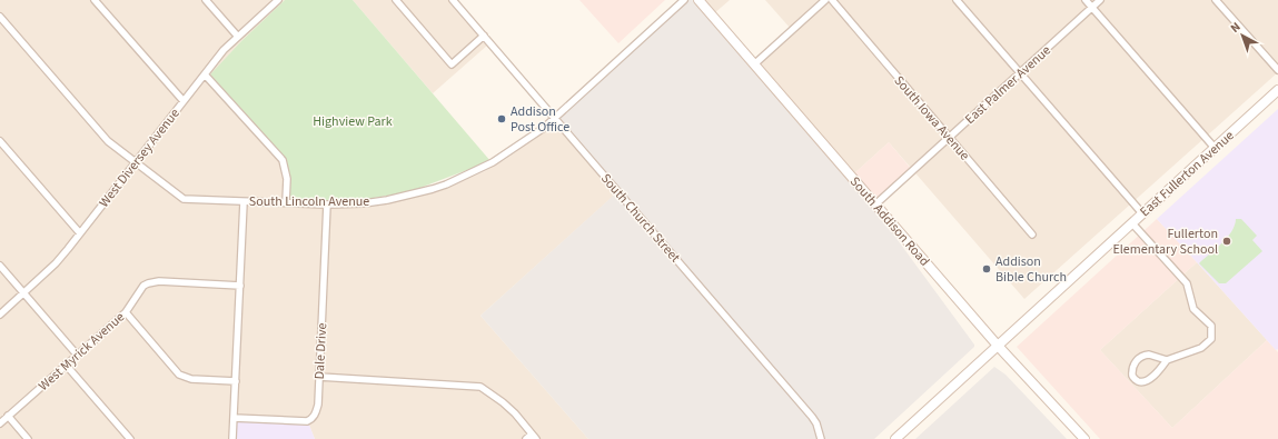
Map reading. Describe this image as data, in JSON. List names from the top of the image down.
{
  "streets": {
    "street": [
      "East Palmer Avenue",
      "South Iowa Avenue",
      "West Diversey Avenue",
      "East Fullerton Avenue",
      "South Lincoln Avenue",
      "South Church Street",
      "South Addison Road",
      "West Myrick Avenue",
      "Dale Drive"
    ]
  },
  "crossings": [
    ["East Palmer Avenue", "South Iowa Avenue"],
    ["East Palmer Avenue", "South Addison Road"],
    ["West Diversey Avenue", "South Lincoln Avenue"],
    ["East Fullerton Avenue", "South Addison Road"],
    ["South Lincoln Avenue", "South Church Street"],
    ["South Lincoln Avenue", "Dale Drive"]
  ],
  "parks": ["Highview Park"],
  "places": ["Addison Post Office", "Fullerton Elementary School", "Addison Bible Church"],
  "north": "top left"
}
